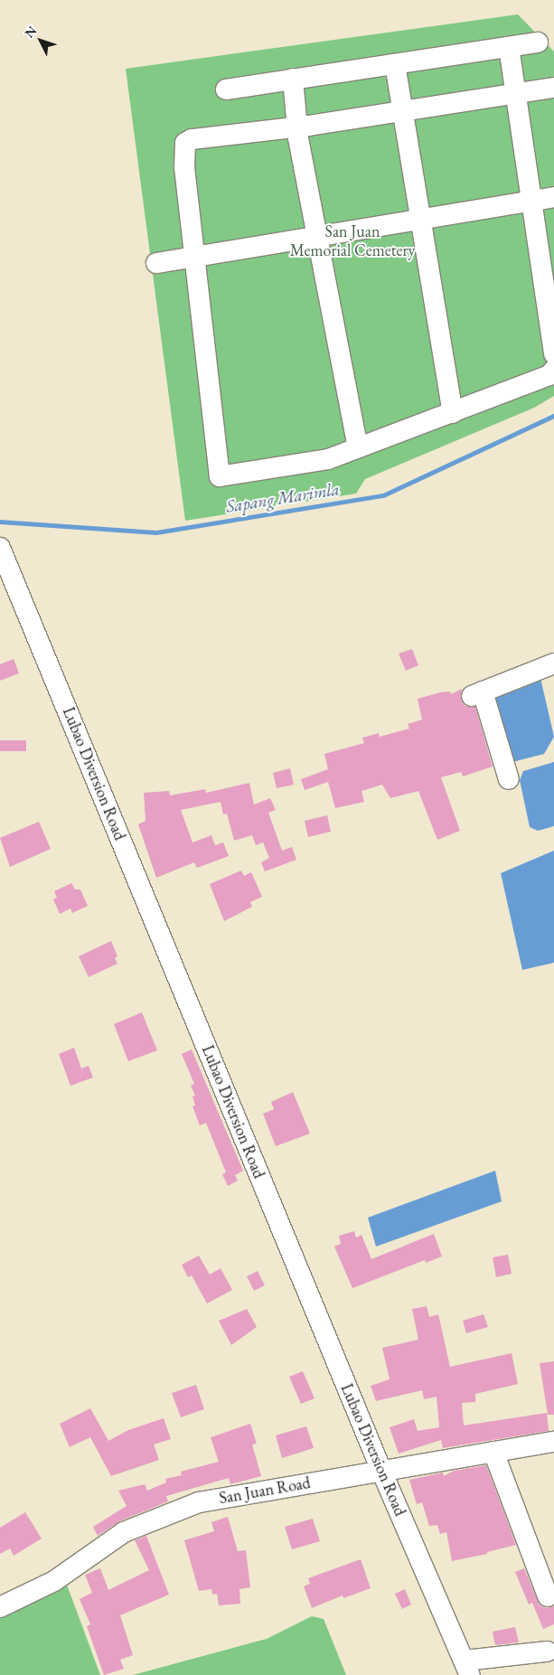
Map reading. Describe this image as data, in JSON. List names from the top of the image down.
{
  "streets": {
    "street": ["Lubao Diversion Road", "San Juan Road"]
  },
  "crossings": [
    ["Lubao Diversion Road", "San Juan Road"]
  ],
  "water": ["Sapang Marimla"],
  "parks": ["San Juan Memorial Cemetery"],
  "north": "top left"
}
